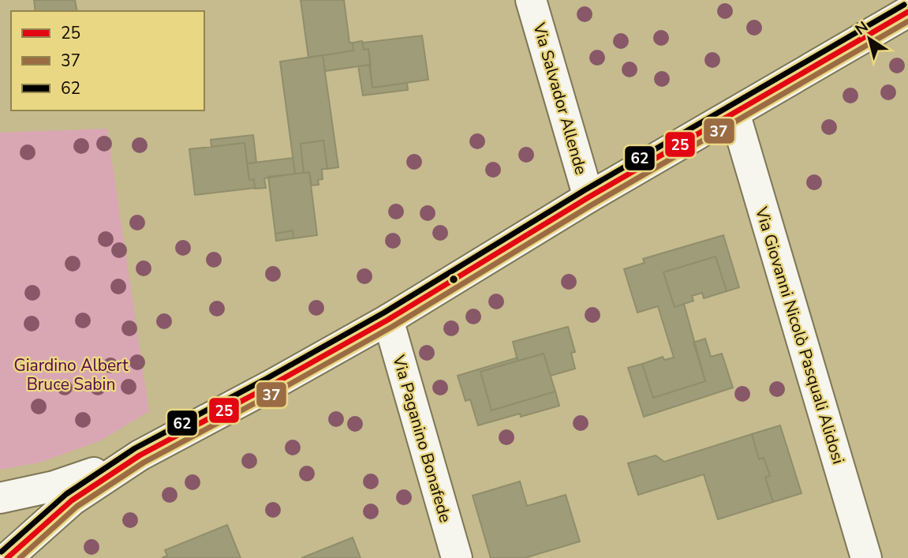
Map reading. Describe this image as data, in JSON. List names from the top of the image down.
{
  "streets": {
    "street": ["Via Salvador Allende", "Via Giovanni Nicolò Pasquali Alidosi", "Via Paganino Bonafede"]
  },
  "parks": ["Giardino Albert Bruce Sabin"],
  "lines": ["transit line 62", "transit line 25", "transit line 37"],
  "legend": ["25", "37", "62"],
  "north": "top left"
}
